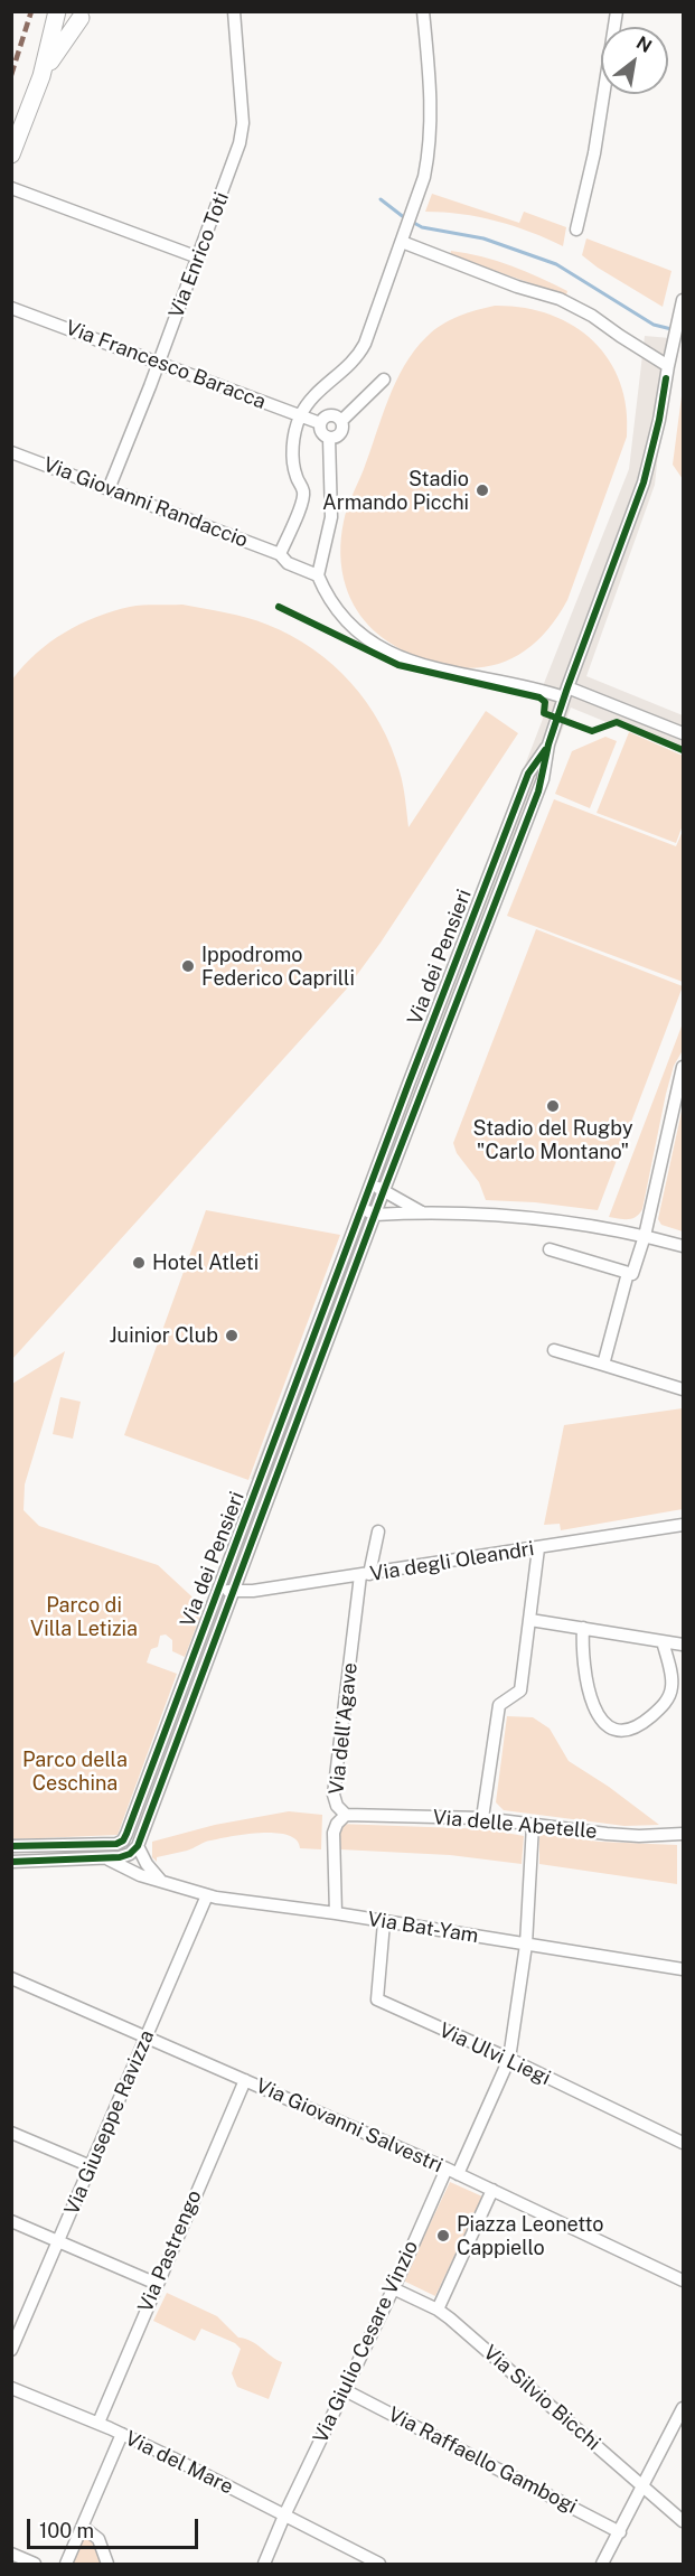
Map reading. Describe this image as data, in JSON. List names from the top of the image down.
{
  "streets": {
    "street": [
      "Via Enrico Toti",
      "Via Francesco Baracca",
      "Via Giovanni Randaccio",
      "Via dei Pensieri",
      "Via degli Oleandri",
      "Via dell'Agave",
      "Via delle Abetelle",
      "Via Bat-Yam",
      "Via Ulvi Liegi",
      "Via Giuseppe Ravizza",
      "Via Giovanni Salvestri",
      "Via Pastrengo",
      "Via Giulio Cesare Vinzio",
      "Via Silvio Bicchi",
      "Via Raffaello Gambogi",
      "Via del Mare"
    ]
  },
  "crossings": [
    ["Via Enrico Toti", "Via Francesco Baracca"],
    ["Via Enrico Toti", "Via Giovanni Randaccio"],
    ["Via dei Pensieri", "Via degli Oleandri"],
    ["Via degli Oleandri", "Via dell'Agave"],
    ["Via dell'Agave", "Via delle Abetelle"],
    ["Via dell'Agave", "Via Bat-Yam"],
    ["Via delle Abetelle", "Via Giulio Cesare Vinzio"],
    ["Via Bat-Yam", "Via Ulvi Liegi"],
    ["Via Bat-Yam", "Via Giuseppe Ravizza"],
    ["Via Bat-Yam", "Via Giulio Cesare Vinzio"],
    ["Via Ulvi Liegi", "Via Giulio Cesare Vinzio"],
    ["Via Giuseppe Ravizza", "Via Giovanni Salvestri"],
    ["Via Giovanni Salvestri", "Via Pastrengo"],
    ["Via Giovanni Salvestri", "Via Giulio Cesare Vinzio"],
    ["Via Pastrengo", "Via del Mare"],
    ["Via Giulio Cesare Vinzio", "Via Silvio Bicchi"],
    ["Via Giulio Cesare Vinzio", "Via Raffaello Gambogi"],
    ["Via Giulio Cesare Vinzio", "Via del Mare"]
  ],
  "parks": ["Parco di Villa Letizia", "Parco della Ceschina"],
  "places": [
    "Stadio Armando Picchi",
    "Ippodromo Federico Caprilli",
    "Stadio del Rugby \"Carlo Montano\"",
    "Hotel Atleti",
    "Juinior Club",
    "Piazza Leonetto Cappiello"
  ],
  "scale_bar": "100 m",
  "north": "top right"
}
